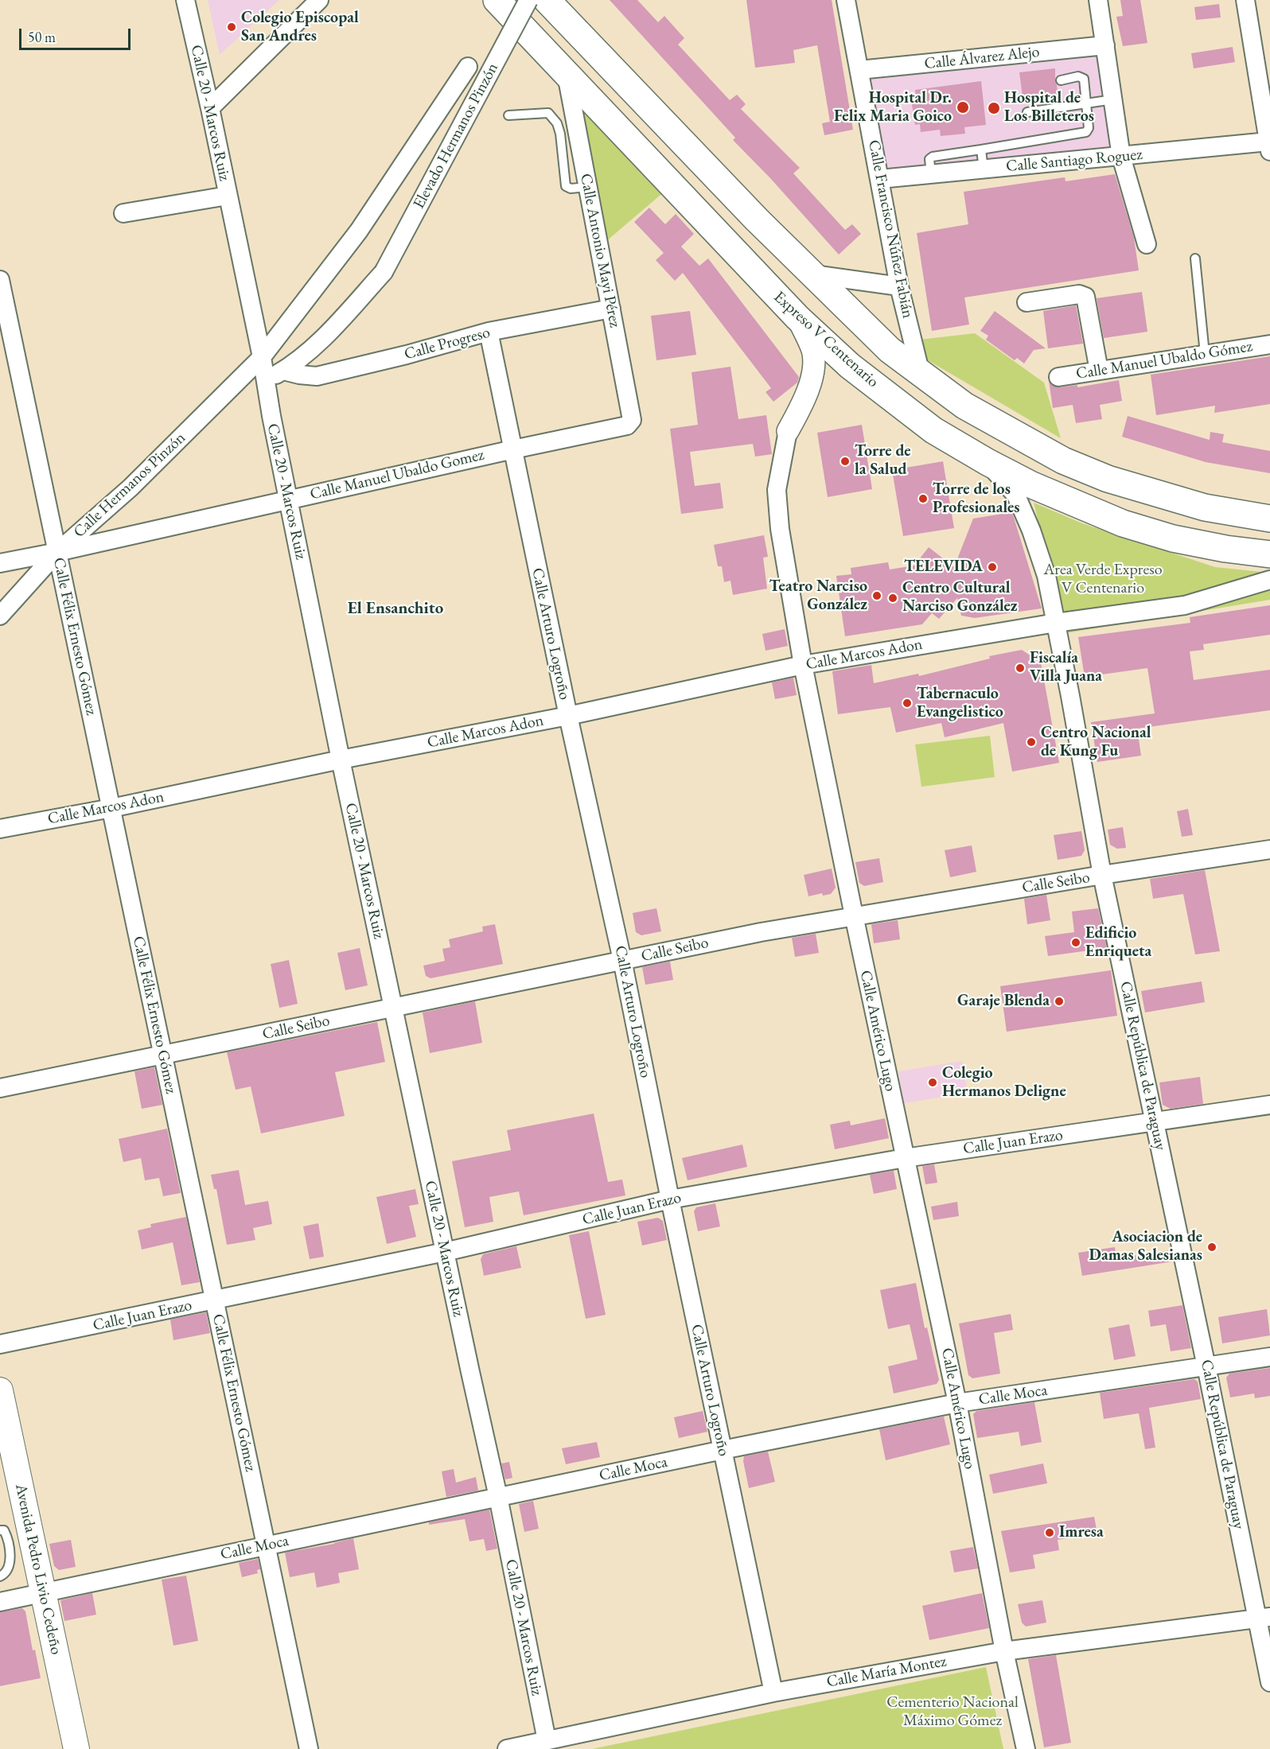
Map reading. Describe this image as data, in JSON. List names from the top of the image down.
{
  "streets": {
    "main road": ["Expreso V Centenario", "Avenida Pedro Livio Cedeño"],
    "street": [
      "Calle Álvarez Alejo",
      "Calle 20 - Marcos Ruiz",
      "Elevado Hermanos Pinzón",
      "Calle Santiago Roguez",
      "Calle Francisco Núñez Fabián",
      "Calle Antonio Mayi Pérez",
      "Calle Progreso",
      "Calle Manuel Ubaldo Gómez",
      "Calle Manuel Ubaldo Gomez",
      "Calle Hermanos Pinzón",
      "Calle Arturo Logroño",
      "Calle Félix Ernesto Gómez",
      "Calle Marcos Adon",
      "Calle Seibo",
      "Calle Américo Lugo",
      "Calle República de Paraguay",
      "Calle Juan Erazo",
      "Calle Moca",
      "Calle María Montez"
    ]
  },
  "crossings": [
    ["Calle Álvarez Alejo", "Calle Francisco Núñez Fabián"],
    ["Calle 20 - Marcos Ruiz", "Calle Manuel Ubaldo Gomez"],
    ["Calle 20 - Marcos Ruiz", "Calle Hermanos Pinzón"],
    ["Calle 20 - Marcos Ruiz", "Calle Marcos Adon"],
    ["Calle 20 - Marcos Ruiz", "Calle Seibo"],
    ["Calle 20 - Marcos Ruiz", "Calle Juan Erazo"],
    ["Calle 20 - Marcos Ruiz", "Calle Moca"],
    ["Calle 20 - Marcos Ruiz", "Calle María Montez"],
    ["Elevado Hermanos Pinzón", "Calle Progreso"],
    ["Calle Santiago Roguez", "Calle Francisco Núñez Fabián"],
    ["Calle Antonio Mayi Pérez", "Expreso V Centenario"],
    ["Calle Antonio Mayi Pérez", "Calle Progreso"],
    ["Calle Antonio Mayi Pérez", "Calle Manuel Ubaldo Gomez"],
    ["Expreso V Centenario", "Calle Américo Lugo"],
    ["Expreso V Centenario", "Calle República de Paraguay"],
    ["Calle Progreso", "Calle Arturo Logroño"],
    ["Calle Manuel Ubaldo Gomez", "Calle Hermanos Pinzón"],
    ["Calle Manuel Ubaldo Gomez", "Calle Arturo Logroño"],
    ["Calle Manuel Ubaldo Gomez", "Calle Félix Ernesto Gómez"],
    ["Calle Hermanos Pinzón", "Calle Félix Ernesto Gómez"],
    ["Calle Arturo Logroño", "Calle Marcos Adon"],
    ["Calle Arturo Logroño", "Calle Seibo"],
    ["Calle Arturo Logroño", "Calle Juan Erazo"],
    ["Calle Arturo Logroño", "Calle Moca"],
    ["Calle Arturo Logroño", "Calle María Montez"],
    ["Calle Félix Ernesto Gómez", "Calle Marcos Adon"],
    ["Calle Félix Ernesto Gómez", "Calle Seibo"],
    ["Calle Félix Ernesto Gómez", "Calle Juan Erazo"],
    ["Calle Félix Ernesto Gómez", "Calle Moca"],
    ["Calle Marcos Adon", "Calle Américo Lugo"],
    ["Calle Marcos Adon", "Calle República de Paraguay"],
    ["Calle Seibo", "Calle Américo Lugo"],
    ["Calle Seibo", "Calle República de Paraguay"],
    ["Calle Américo Lugo", "Calle Juan Erazo"],
    ["Calle Américo Lugo", "Calle Moca"],
    ["Calle Américo Lugo", "Calle María Montez"],
    ["Calle República de Paraguay", "Calle Juan Erazo"],
    ["Calle República de Paraguay", "Calle Moca"],
    ["Calle República de Paraguay", "Calle María Montez"],
    ["Calle Moca", "Avenida Pedro Livio Cedeño"]
  ],
  "districts": ["El Ensanchito"],
  "parks": ["Area Verde Expreso V Centenario", "Cementerio Nacional Máximo Gómez"],
  "places": [
    "Colegio Episcopal San Andres",
    "Hospital Dr. Felix Maria Goico",
    "Hospital de Los Billeteros",
    "Torre de la Salud",
    "Torre de los Profesionales",
    "TELEVIDA",
    "Teatro Narciso González",
    "Centro Cultural Narciso González",
    "Fiscalía Villa Juana",
    "Tabernaculo Evangelistico",
    "Centro Nacional de Kung Fu",
    "Edificio Enriqueta",
    "Garaje Blenda",
    "Colegio Hermanos Deligne",
    "Asociacion de Damas Salesianas",
    "Imresa"
  ],
  "scale_bar": "50 m"
}
